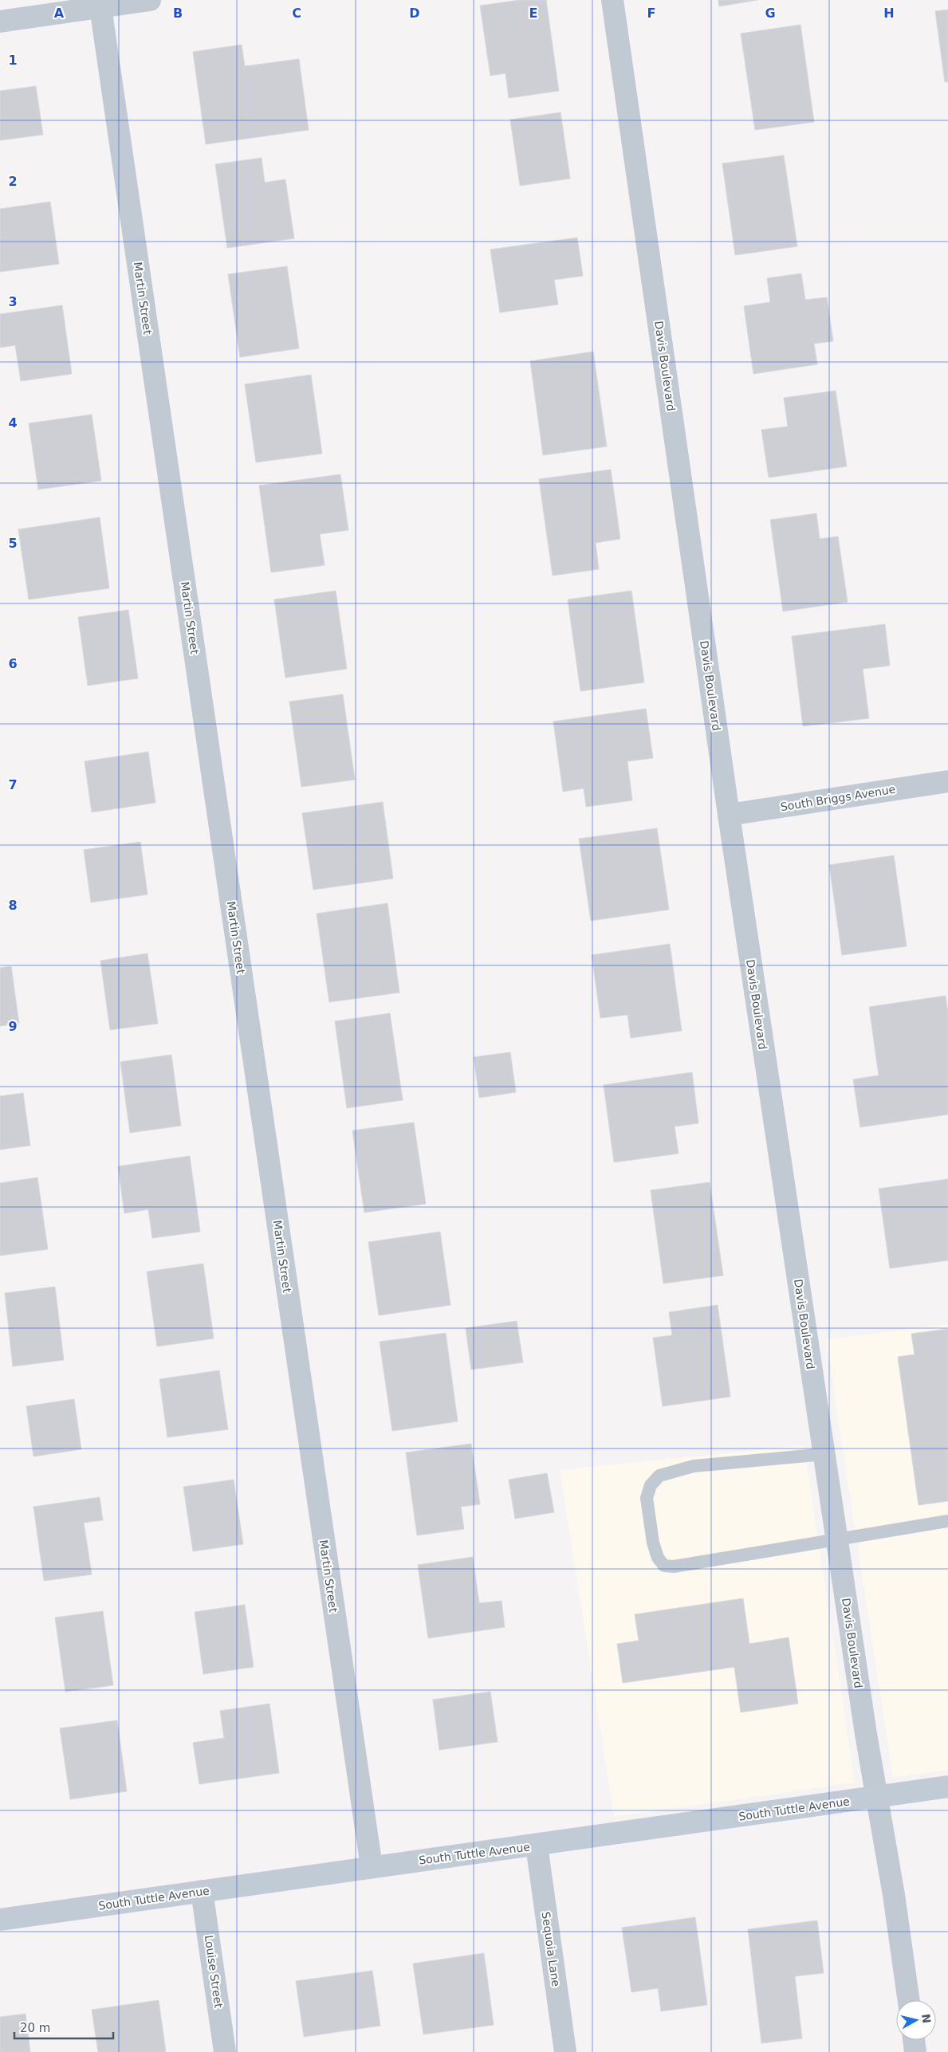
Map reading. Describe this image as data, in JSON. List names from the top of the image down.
{
  "streets": {
    "main road": ["South Tuttle Avenue"],
    "street": [
      "Martin Street",
      "Davis Boulevard",
      "South Briggs Avenue",
      "Sequoia Lane",
      "Louise Street"
    ]
  },
  "crossings": [
    ["Martin Street", "South Tuttle Avenue"],
    ["Davis Boulevard", "South Briggs Avenue"],
    ["Davis Boulevard", "South Tuttle Avenue"],
    ["South Tuttle Avenue", "Sequoia Lane"],
    ["South Tuttle Avenue", "Louise Street"]
  ],
  "scale_bar": "20 m",
  "north": "right",
  "grid": {
    "columns": [
      "A",
      "B",
      "C",
      "D",
      "E",
      "F",
      "G",
      "H"
    ],
    "rows": [
      "1",
      "2",
      "3",
      "4",
      "5",
      "6",
      "7",
      "8",
      "9"
    ]
  }
}
